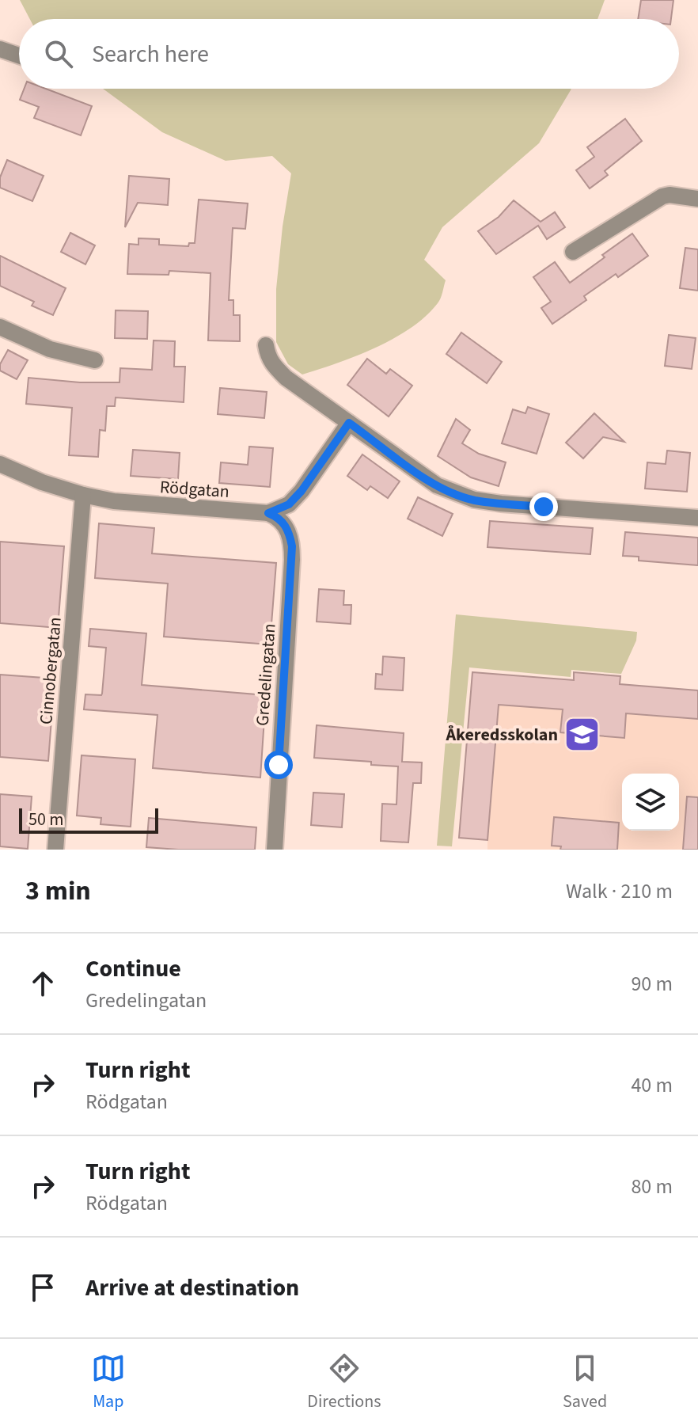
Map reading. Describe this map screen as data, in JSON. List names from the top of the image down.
{
  "streets": {
    "street": ["Rödgatan", "Cinnobergatan", "Gredelingatan"]
  },
  "crossings": [
    ["Rödgatan", "Cinnobergatan"],
    ["Rödgatan", "Gredelingatan"]
  ],
  "places": {
    "school or university": ["Åkeredsskolan"]
  },
  "scale_bar": "50 m",
  "page": {
    "search": "Search here",
    "scale": "50 m",
    "heading": ["3 min", "Walk · 210 m"],
    "list": [
      ["Continue", "Gredelingatan", "90 m"],
      ["Turn right", "Rödgatan", "40 m"],
      ["Turn right", "Rödgatan", "80 m"],
      "Arrive at destination"
    ],
    "nav": ["Map", "Directions", "Saved"]
  }
}
